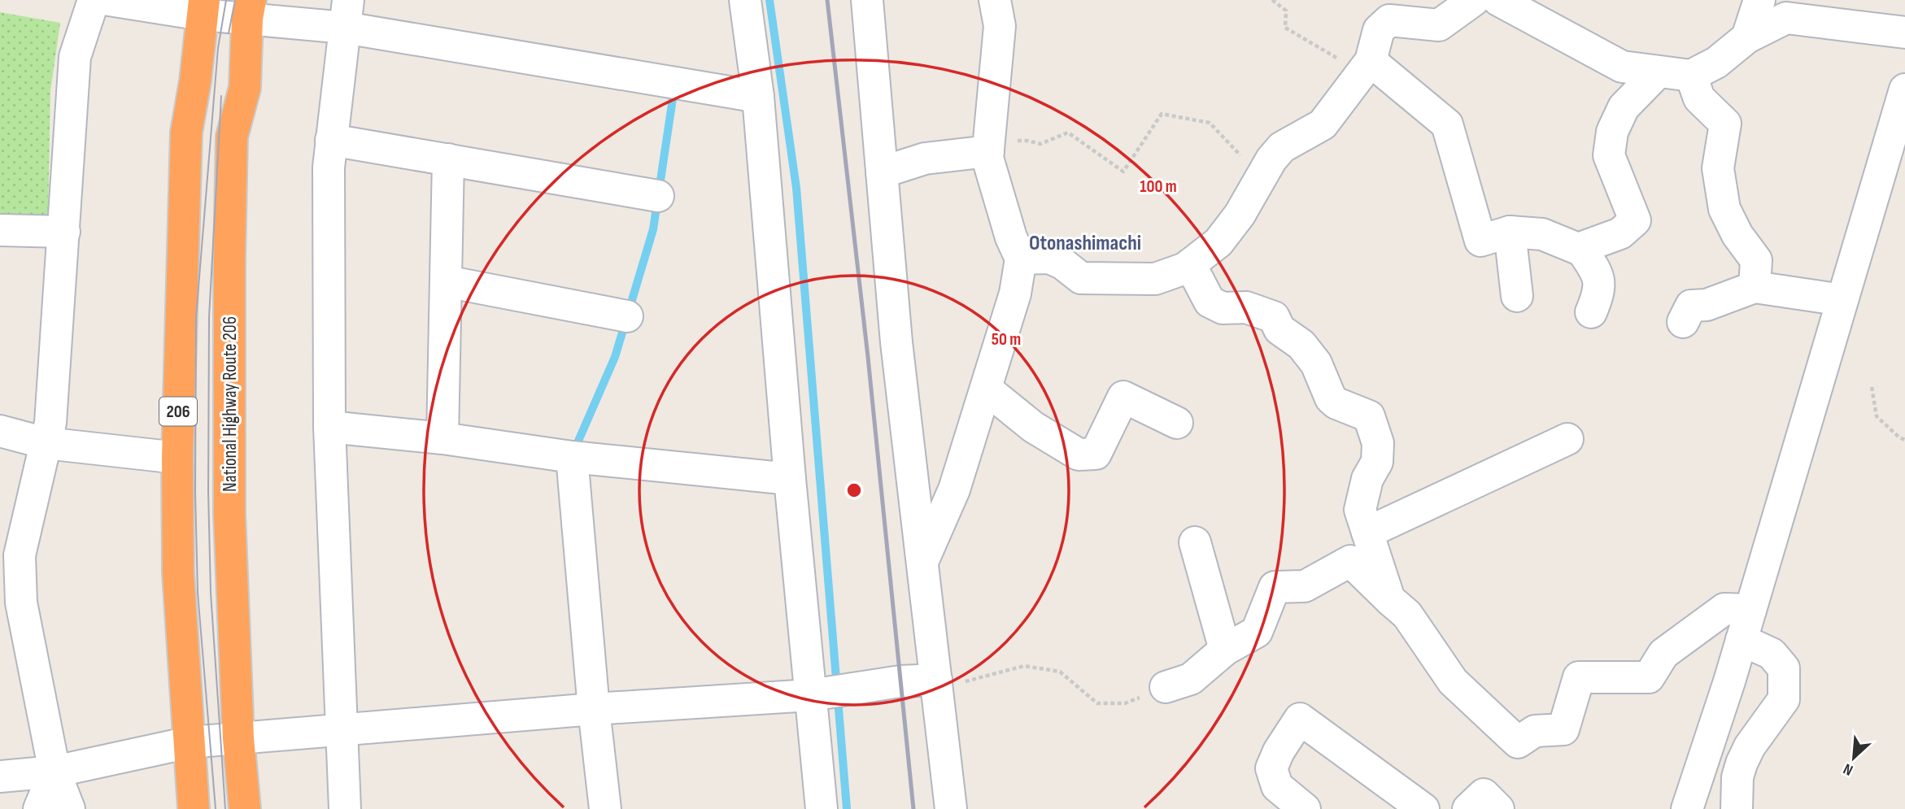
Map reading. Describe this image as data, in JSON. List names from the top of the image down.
{
  "streets": {
    "highway": ["National Highway Route 206", "206"]
  },
  "districts": ["Otonashimachi"],
  "north": "bottom left",
  "rings": ["100 m", "50 m"]
}
